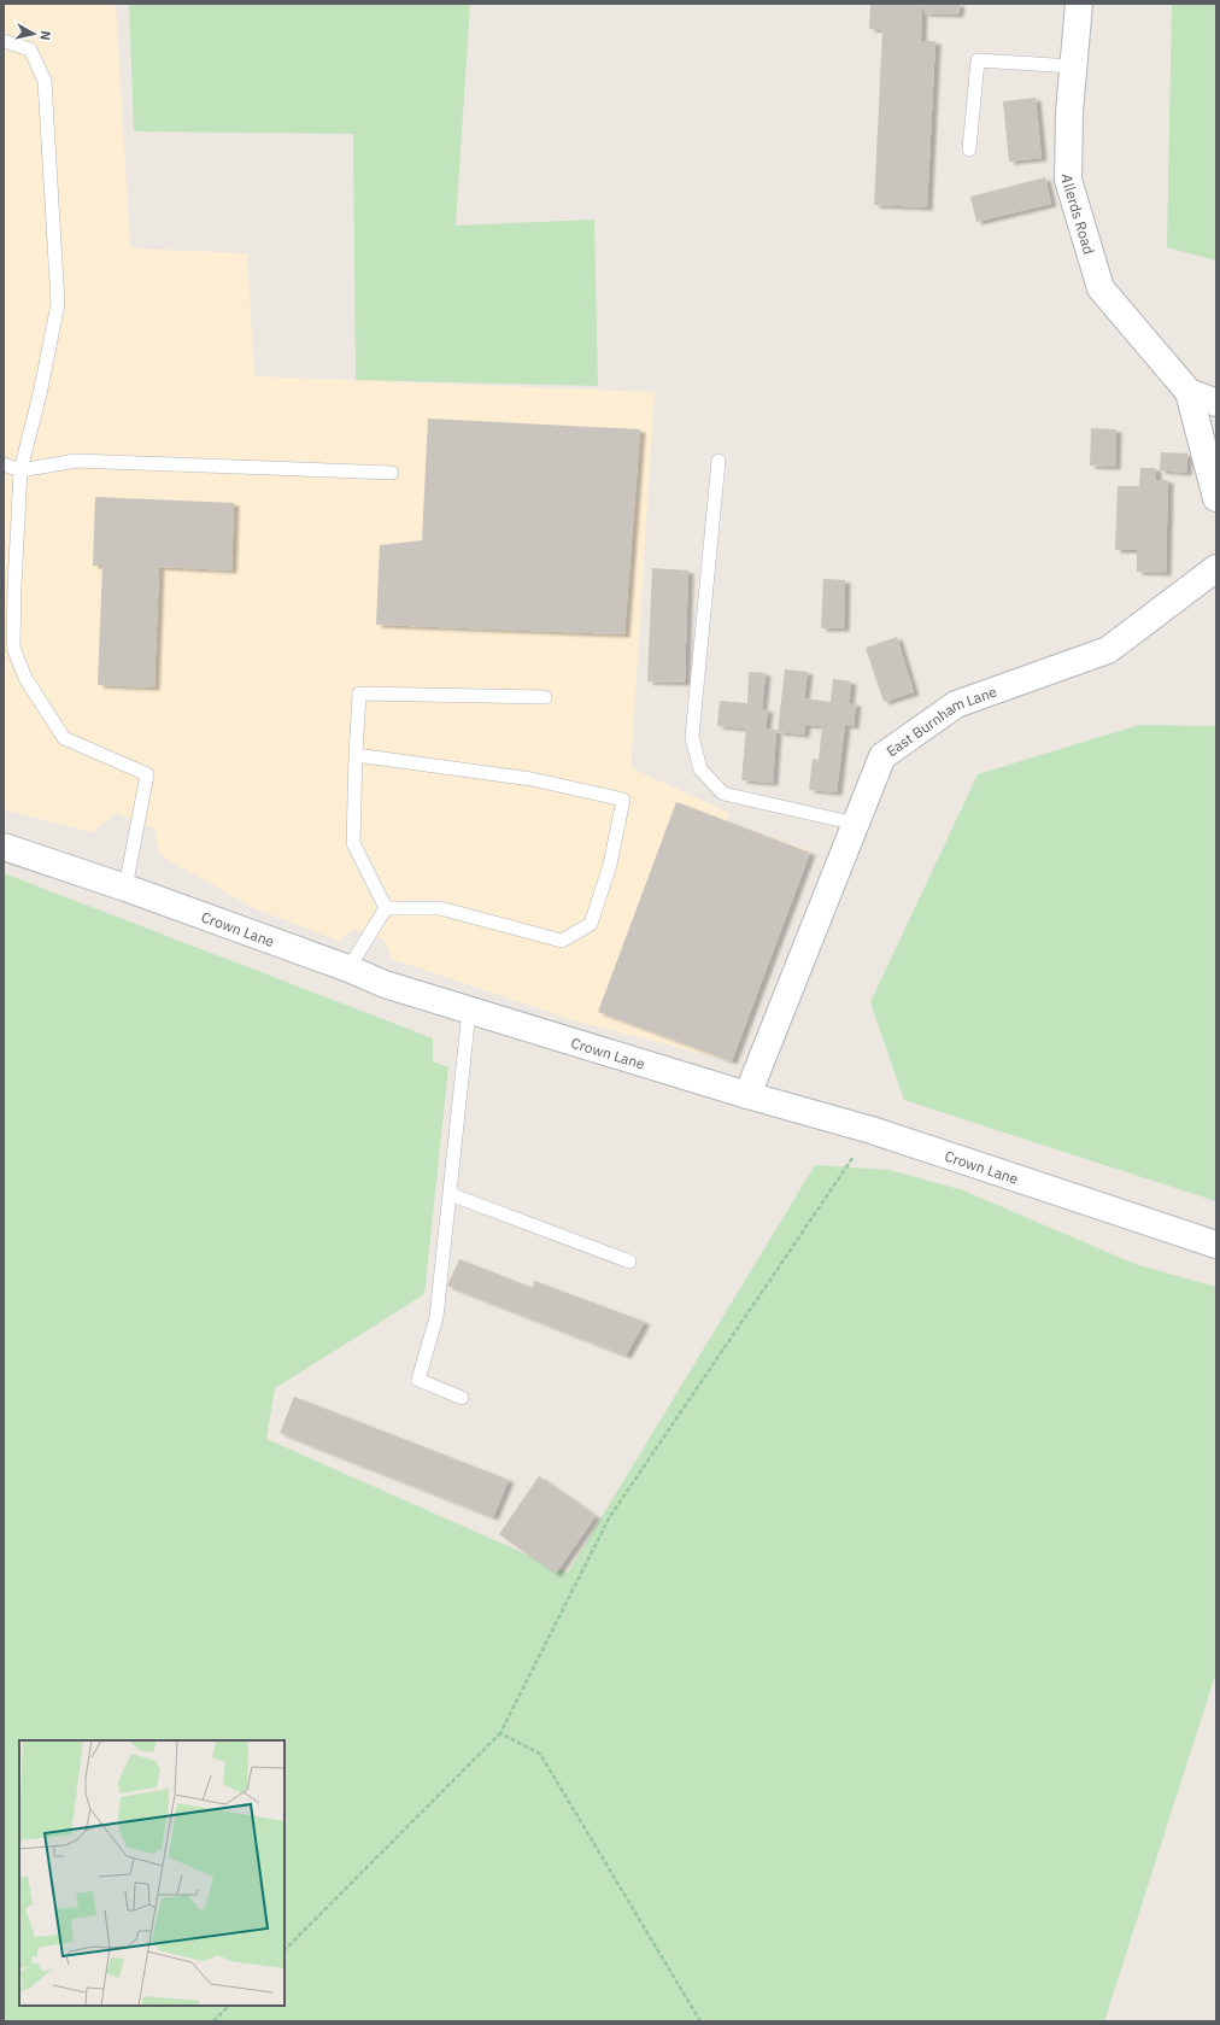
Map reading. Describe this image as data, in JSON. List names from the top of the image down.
{
  "streets": {
    "street": ["Allerds Road", "East Burnham Lane", "Crown Lane"]
  },
  "crossings": [
    ["East Burnham Lane", "Crown Lane"]
  ],
  "north": "right"
}
